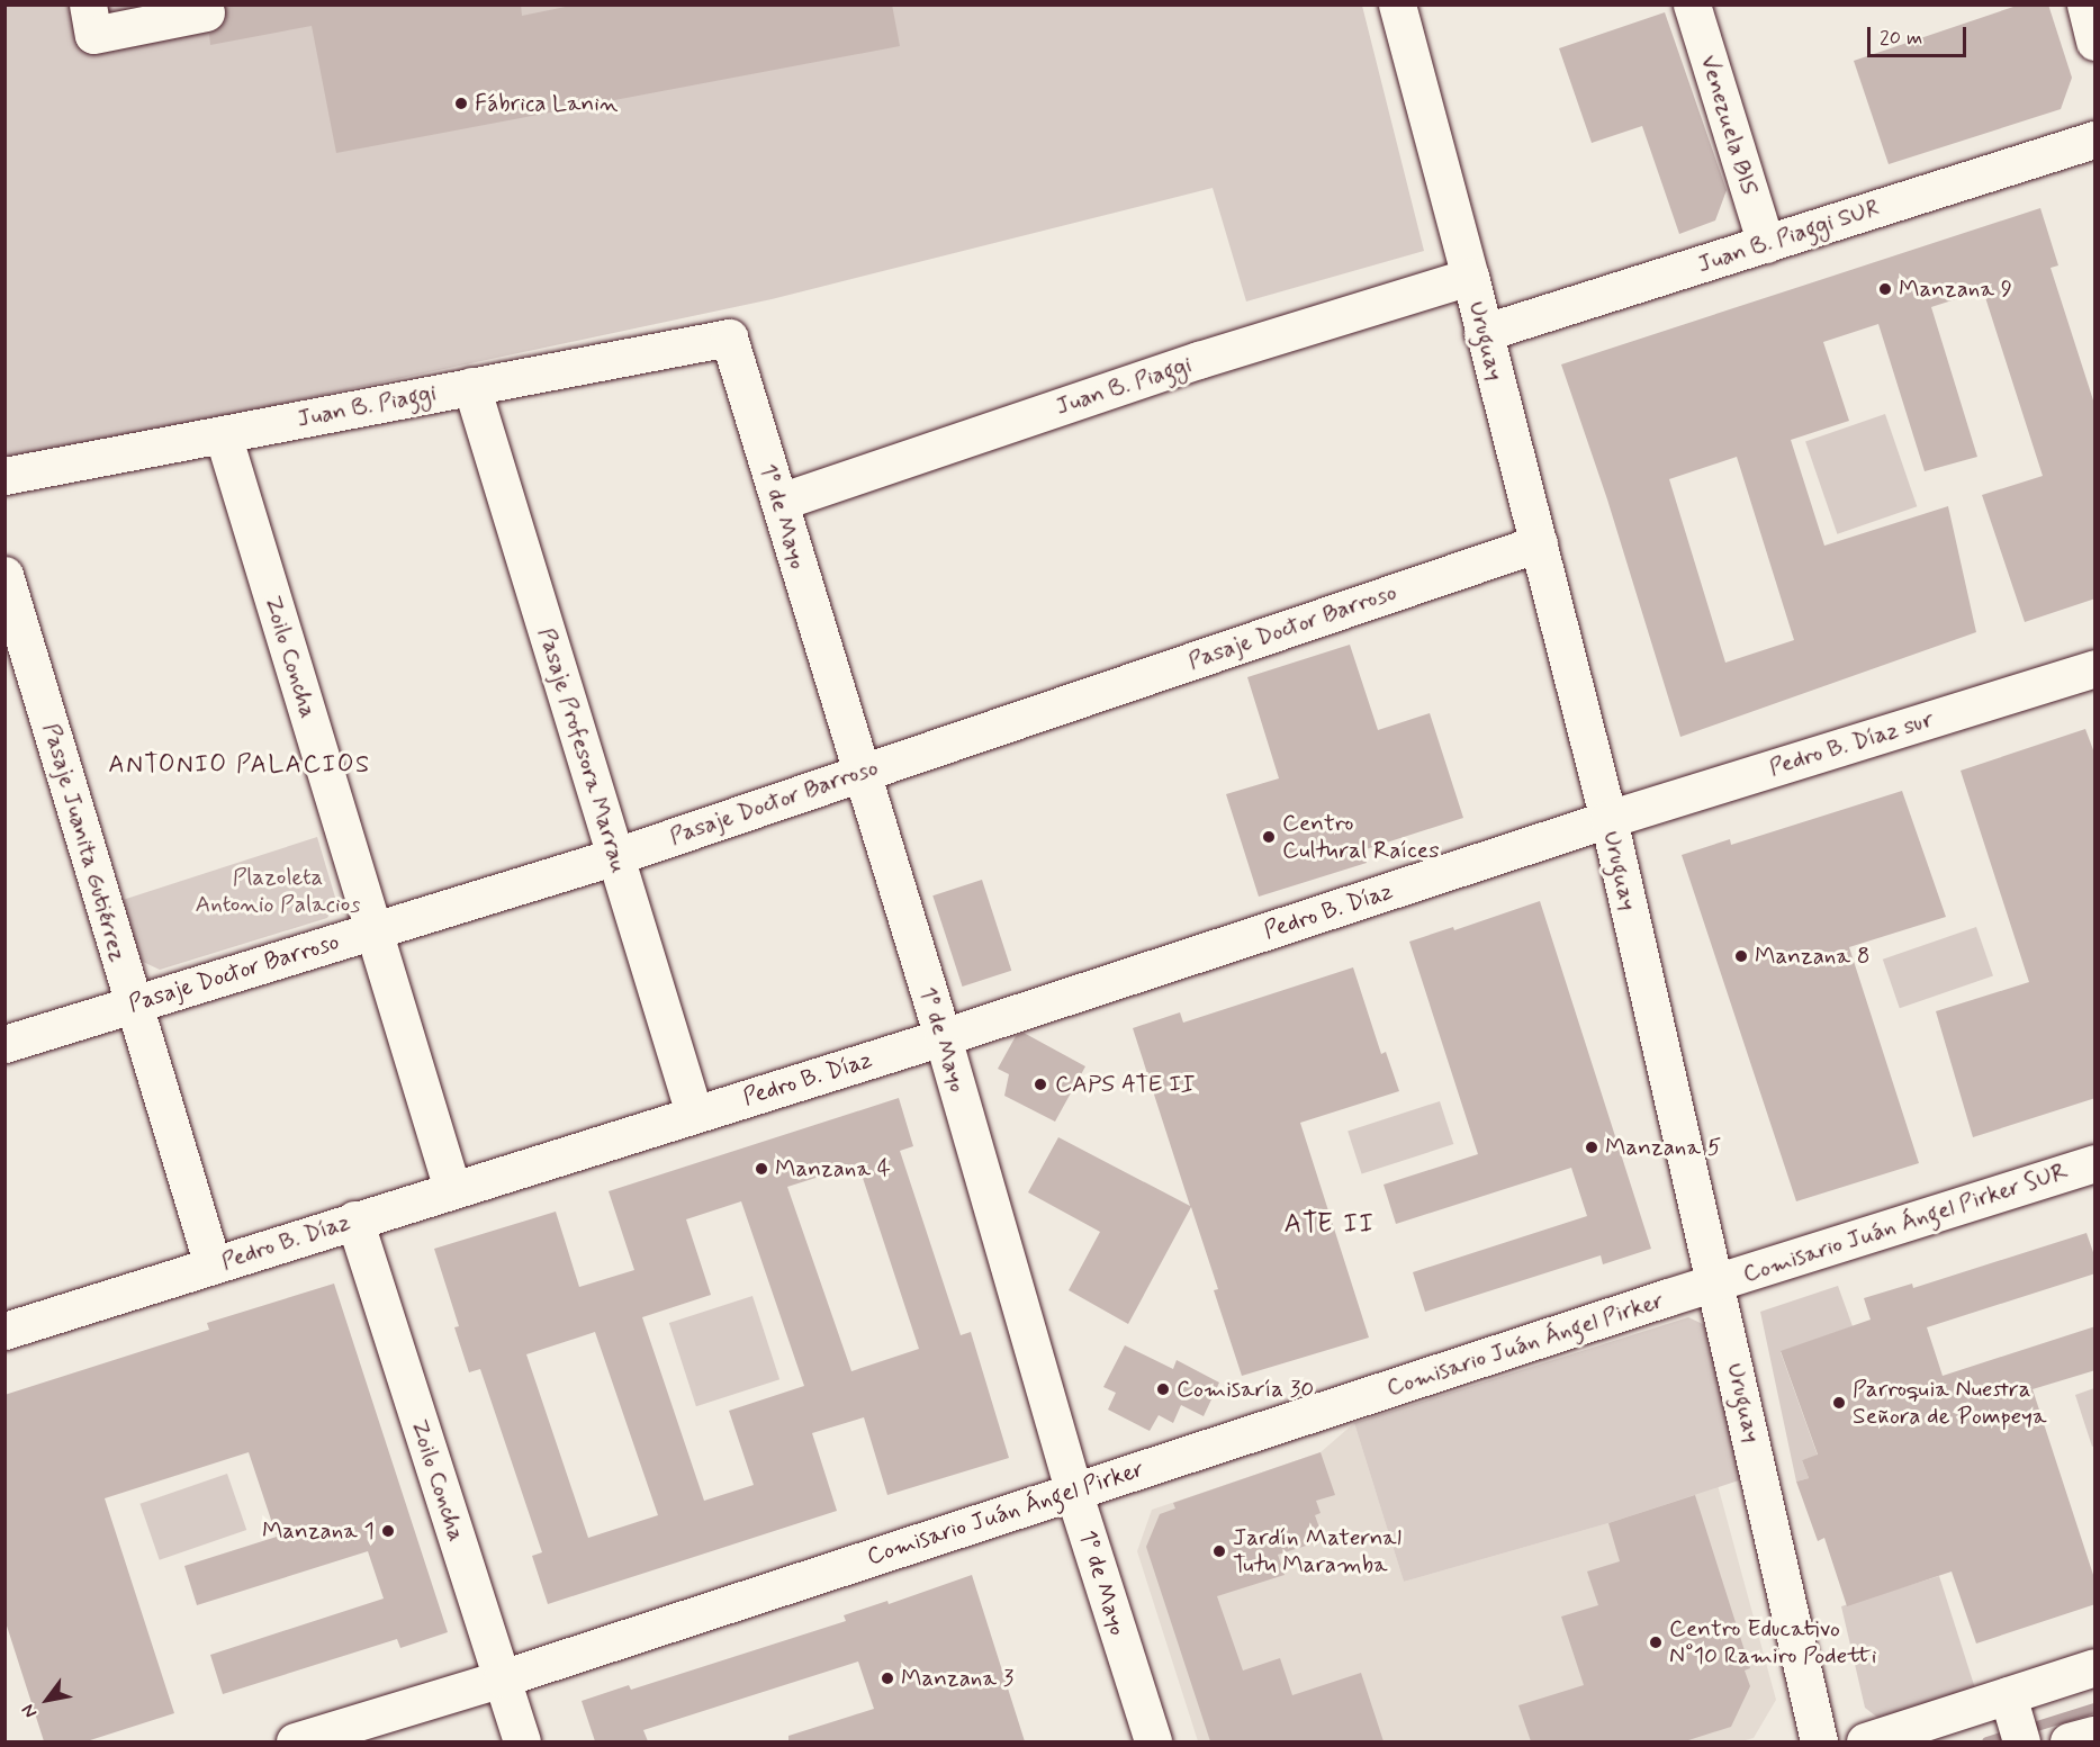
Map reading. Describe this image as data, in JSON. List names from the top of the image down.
{
  "streets": {
    "street": [
      "Venezuela BIS",
      "Juan B. Piaggi SUR",
      "Uruguay",
      "Juan B. Piaggi",
      "1º de Mayo",
      "Pasaje Doctor Barroso",
      "Zoilo Concha",
      "Pedro B. Díaz sur",
      "Pasaje Profesora Marrau",
      "Pasaje Juanita Gutiérrez",
      "Pedro B. Díaz",
      "Comisario Juán Ángel Pirker SUR",
      "Comisario Juán Ángel Pirker"
    ]
  },
  "crossings": [
    ["Venezuela BIS", "Juan B. Piaggi SUR"],
    ["Juan B. Piaggi SUR", "Uruguay"],
    ["Uruguay", "Juan B. Piaggi"],
    ["Uruguay", "Pasaje Doctor Barroso"],
    ["Uruguay", "Pedro B. Díaz sur"],
    ["Uruguay", "Pedro B. Díaz"],
    ["Uruguay", "Comisario Juán Ángel Pirker SUR"],
    ["Uruguay", "Comisario Juán Ángel Pirker"],
    ["Juan B. Piaggi", "1º de Mayo"],
    ["Juan B. Piaggi", "Zoilo Concha"],
    ["Juan B. Piaggi", "Pasaje Profesora Marrau"],
    ["1º de Mayo", "Pasaje Doctor Barroso"],
    ["1º de Mayo", "Pedro B. Díaz"],
    ["1º de Mayo", "Comisario Juán Ángel Pirker"],
    ["Pasaje Doctor Barroso", "Zoilo Concha"],
    ["Pasaje Doctor Barroso", "Pasaje Profesora Marrau"],
    ["Pasaje Doctor Barroso", "Pasaje Juanita Gutiérrez"],
    ["Zoilo Concha", "Pedro B. Díaz"],
    ["Zoilo Concha", "Comisario Juán Ángel Pirker"],
    ["Pedro B. Díaz sur", "Pedro B. Díaz"],
    ["Pasaje Profesora Marrau", "Pedro B. Díaz"],
    ["Pasaje Juanita Gutiérrez", "Pedro B. Díaz"],
    ["Comisario Juán Ángel Pirker SUR", "Comisario Juán Ángel Pirker"]
  ],
  "districts": ["ANTONIO PALACIOS", "ATE II"],
  "parks": ["Plazoleta Antonio Palacios"],
  "places": [
    "Fábrica Lanin",
    "Manzana 9",
    "Centro Cultural Raíces",
    "Manzana 8",
    "CAPS ATE II",
    "Manzana 5",
    "Manzana 4",
    "Comisaría 30",
    "Parroquia Nuestra Señora de Pompeya",
    "Manzana 1",
    "Jardín Maternal Tutu Maramba",
    "Centro Educativo N°10 Ramiro Podetti",
    "Manzana 3"
  ],
  "scale_bar": "20 m",
  "north": "bottom left"
}
